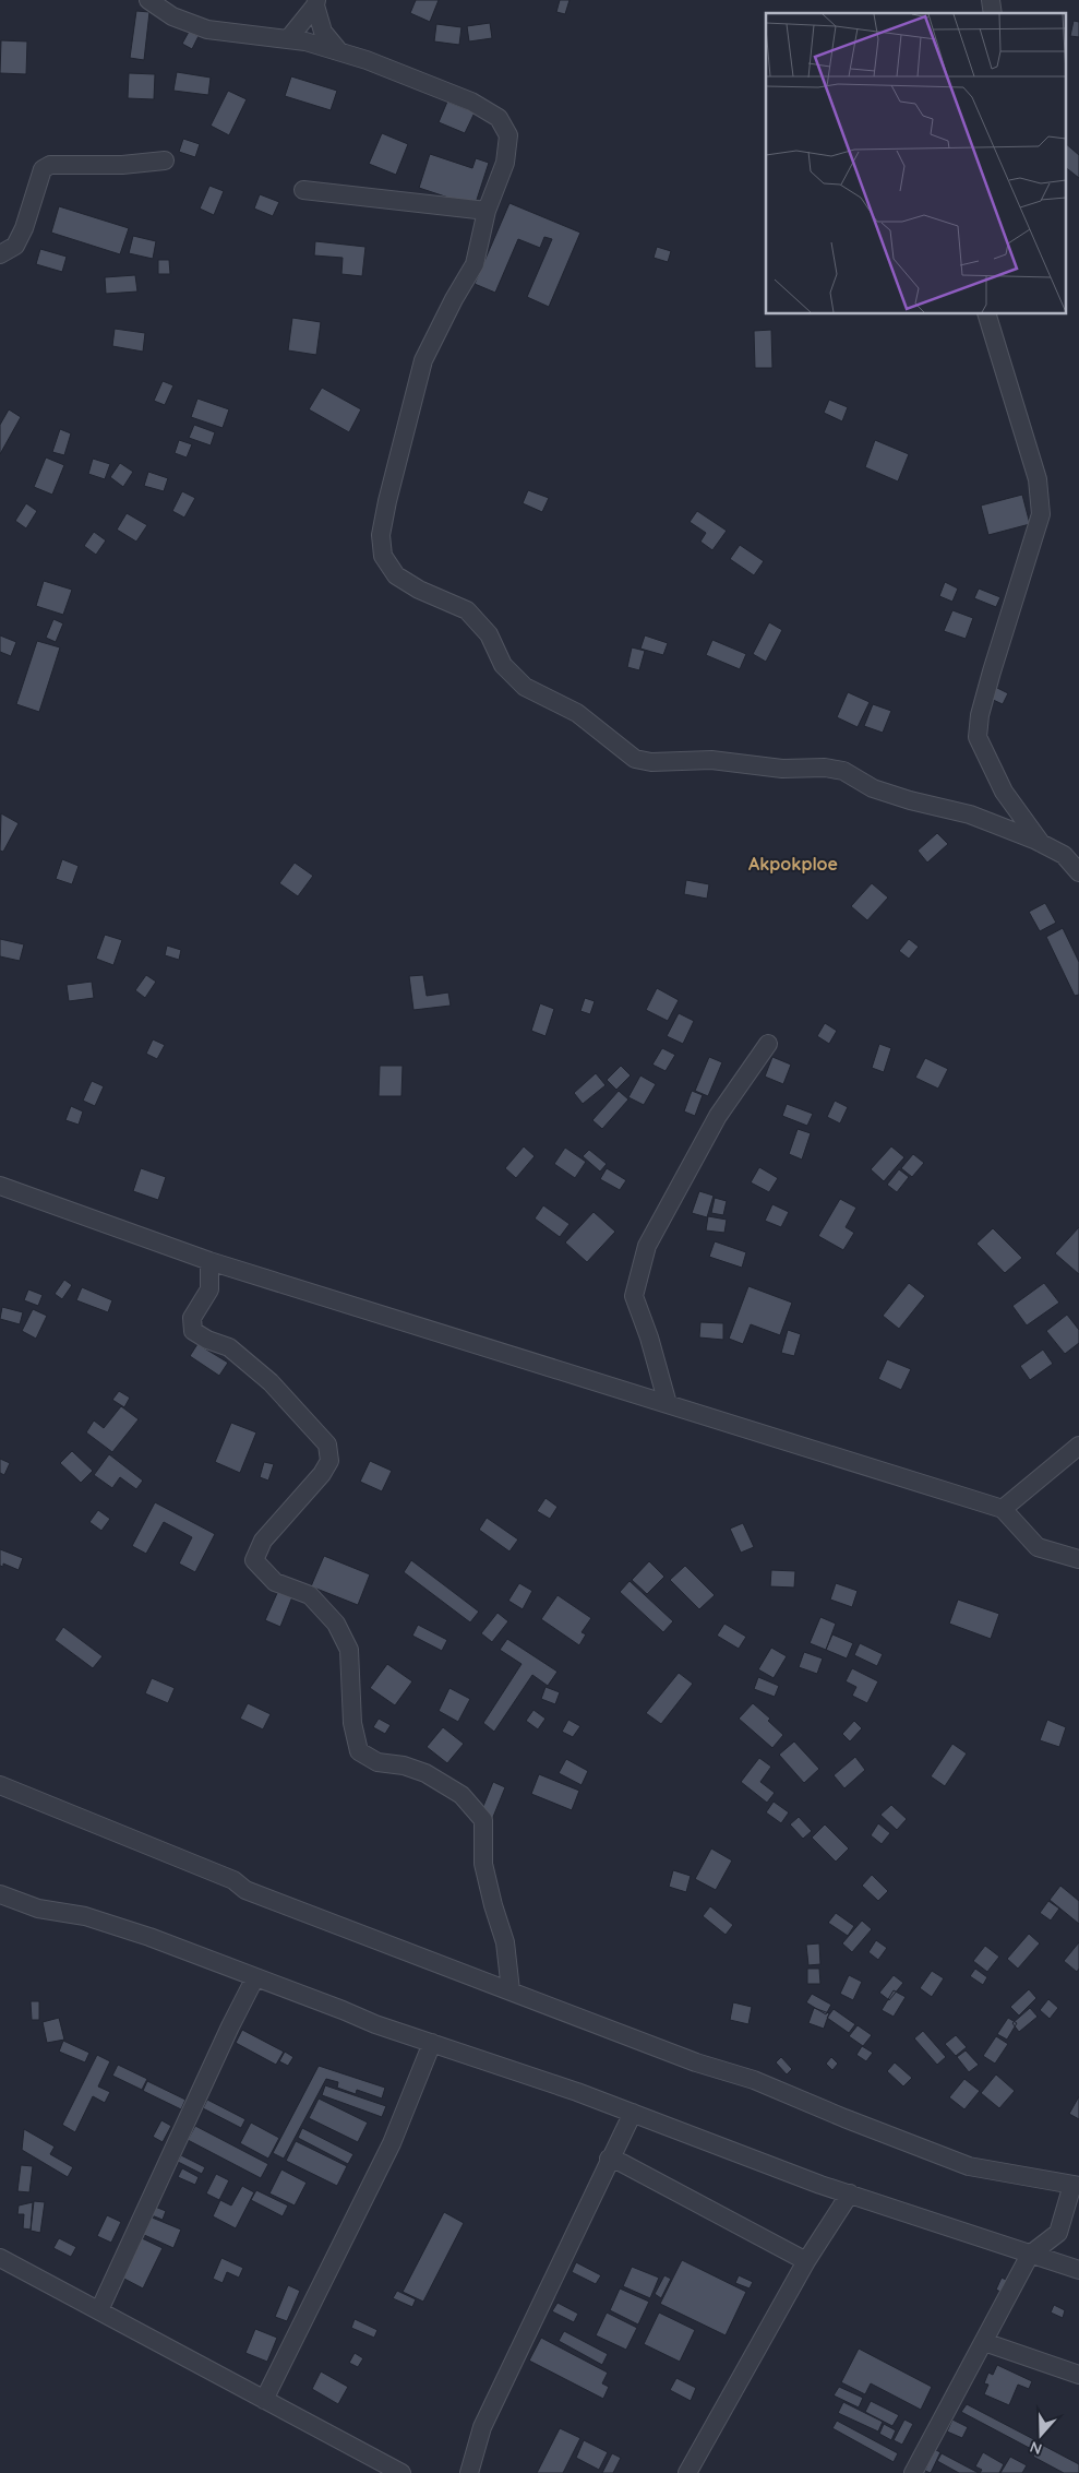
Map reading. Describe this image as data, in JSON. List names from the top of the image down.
{
  "districts": ["Akpokploe"],
  "north": "bottom"
}
